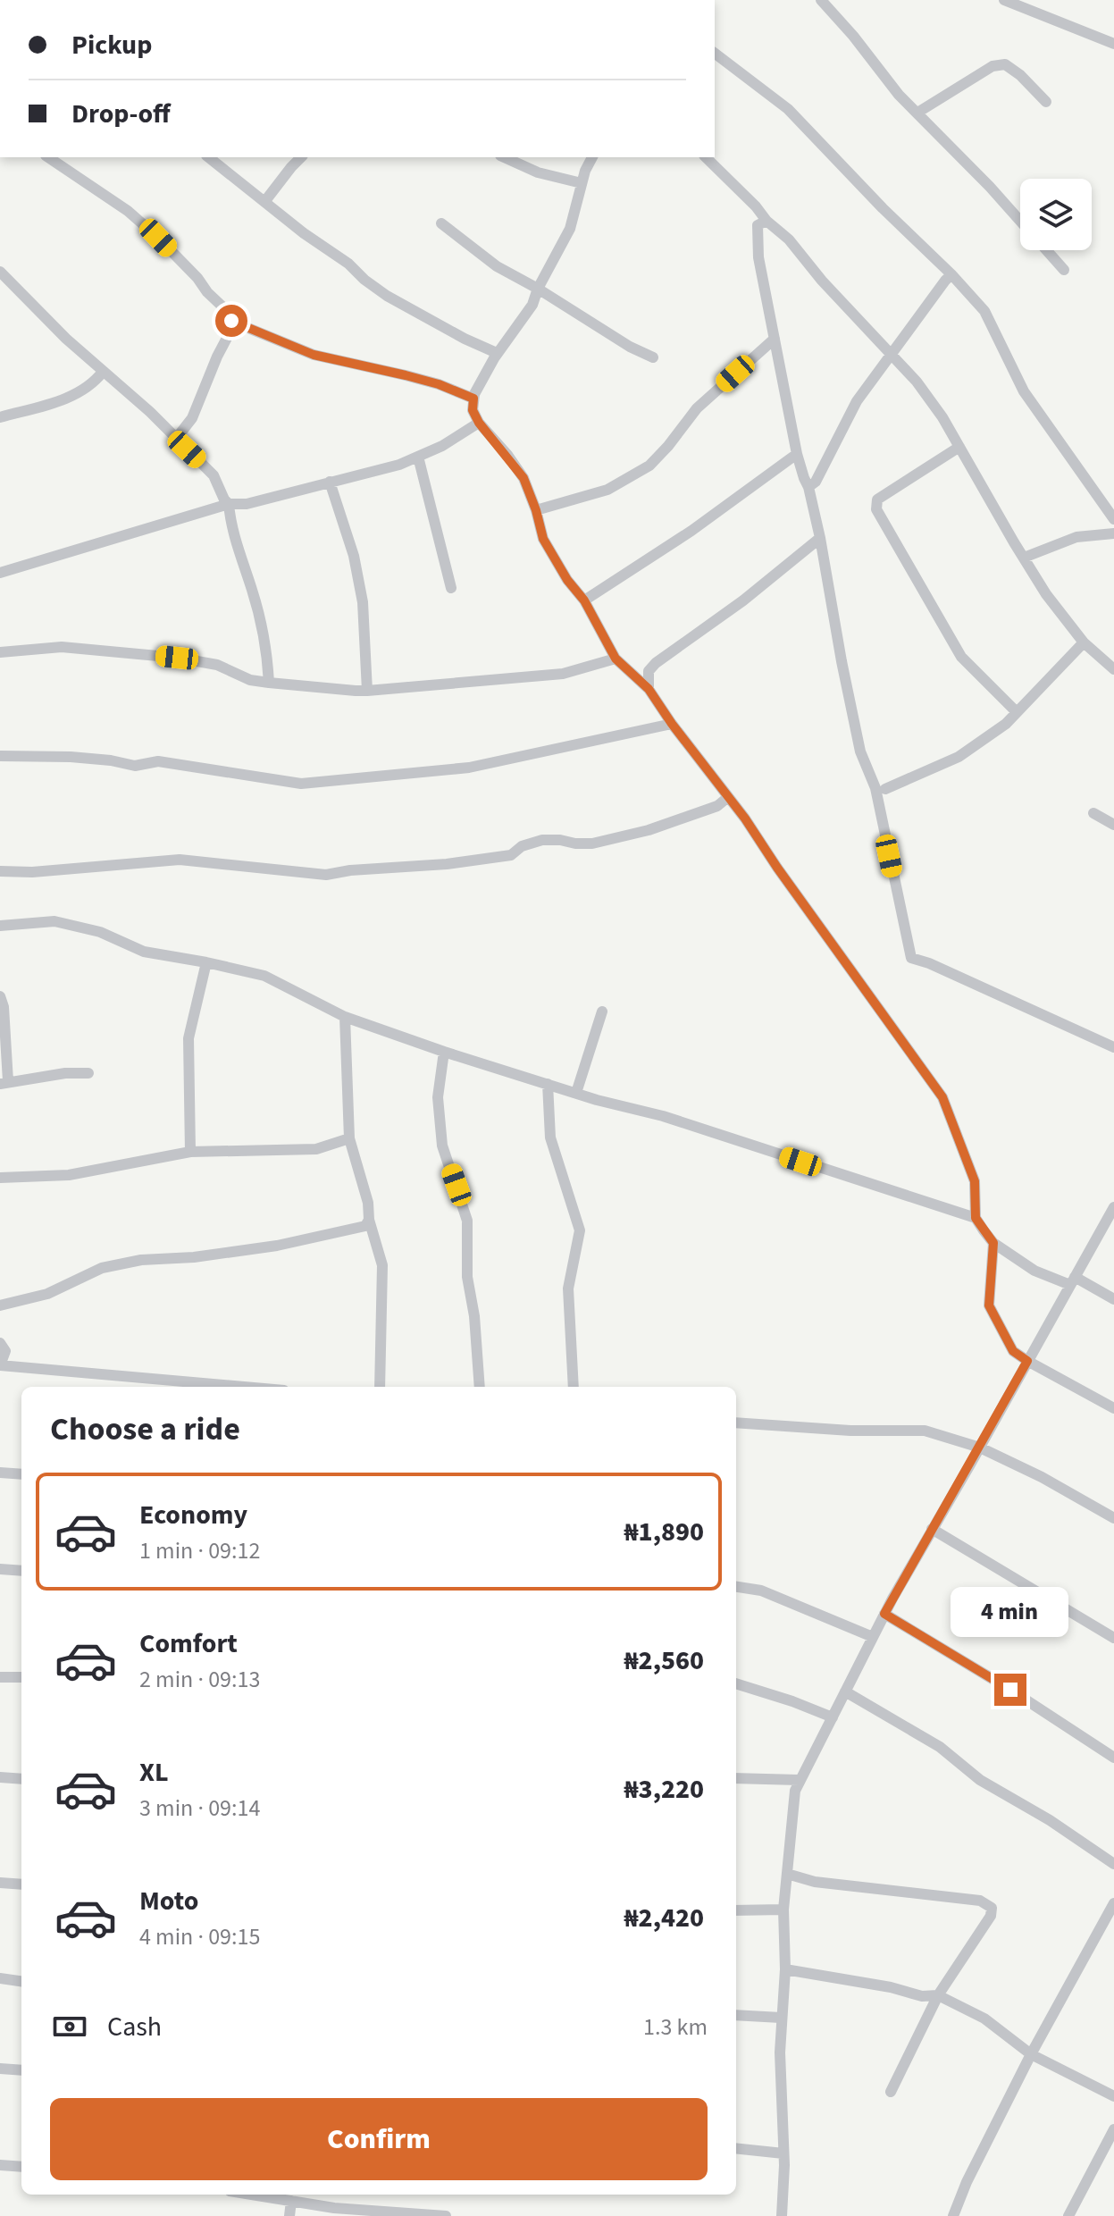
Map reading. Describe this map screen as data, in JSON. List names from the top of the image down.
{
  "page": {
    "banner": ["Pickup", "Drop-off"],
    "heading": "Choose a ride",
    "list": [
      {
        "name": "Economy",
        "note": "1 min · 09:12",
        "value": "₦1,890"
      },
      {
        "name": "Comfort",
        "note": "2 min · 09:13",
        "value": "₦2,560"
      },
      {
        "name": "XL",
        "note": "3 min · 09:14",
        "value": "₦3,220"
      },
      {
        "name": "Moto",
        "note": "4 min · 09:15",
        "value": "₦2,420"
      }
    ],
    "bubble": "4 min",
    "pay": ["Cash", "1.3 km"],
    "buttons": "Confirm"
  }
}
